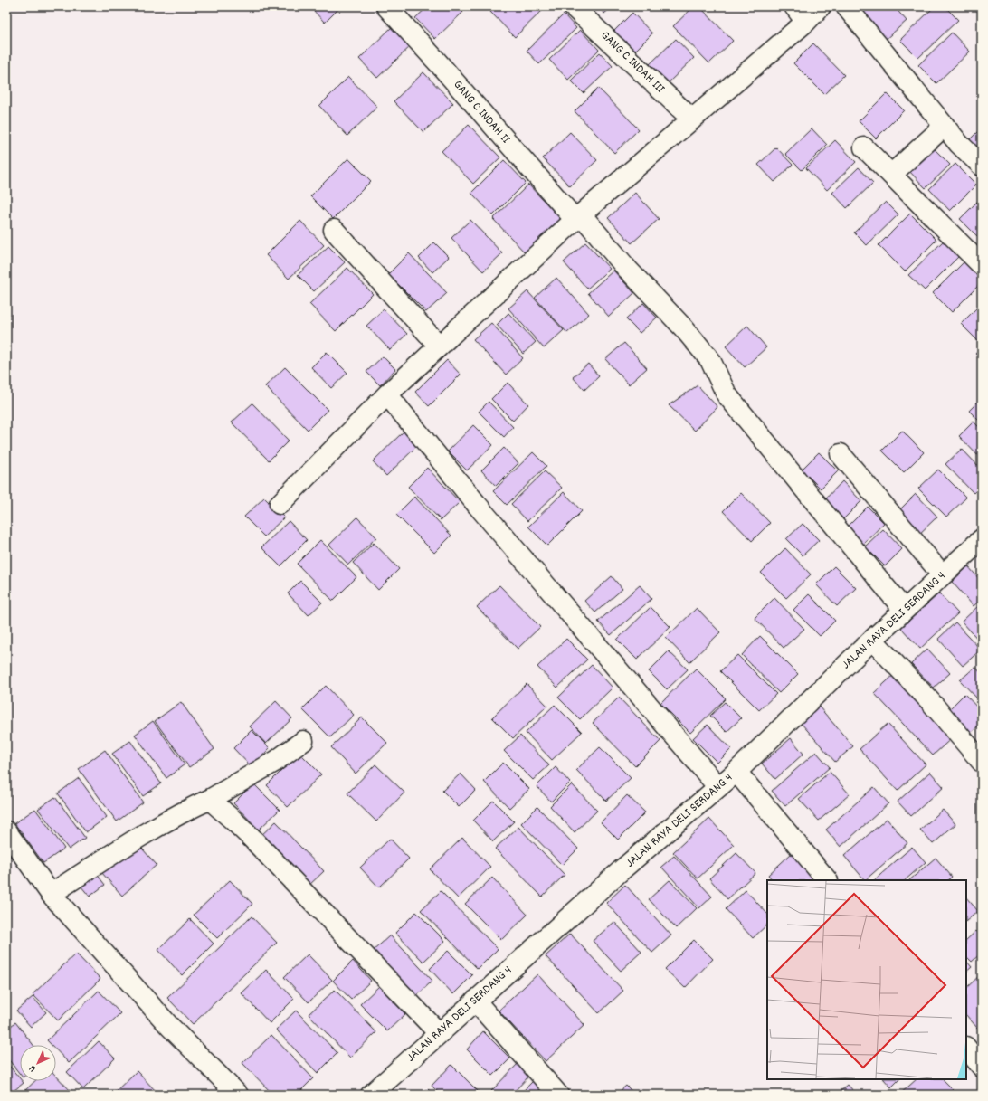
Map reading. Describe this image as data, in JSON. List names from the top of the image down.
{
  "streets": {
    "street": ["GANG C INDAH III", "GANG C INDAH II", "JALAN RAYA DELI SERDANG 4"]
  },
  "crossings": [
    ["GANG C INDAH II", "JALAN RAYA DELI SERDANG 4"]
  ],
  "north": "bottom left"
}
